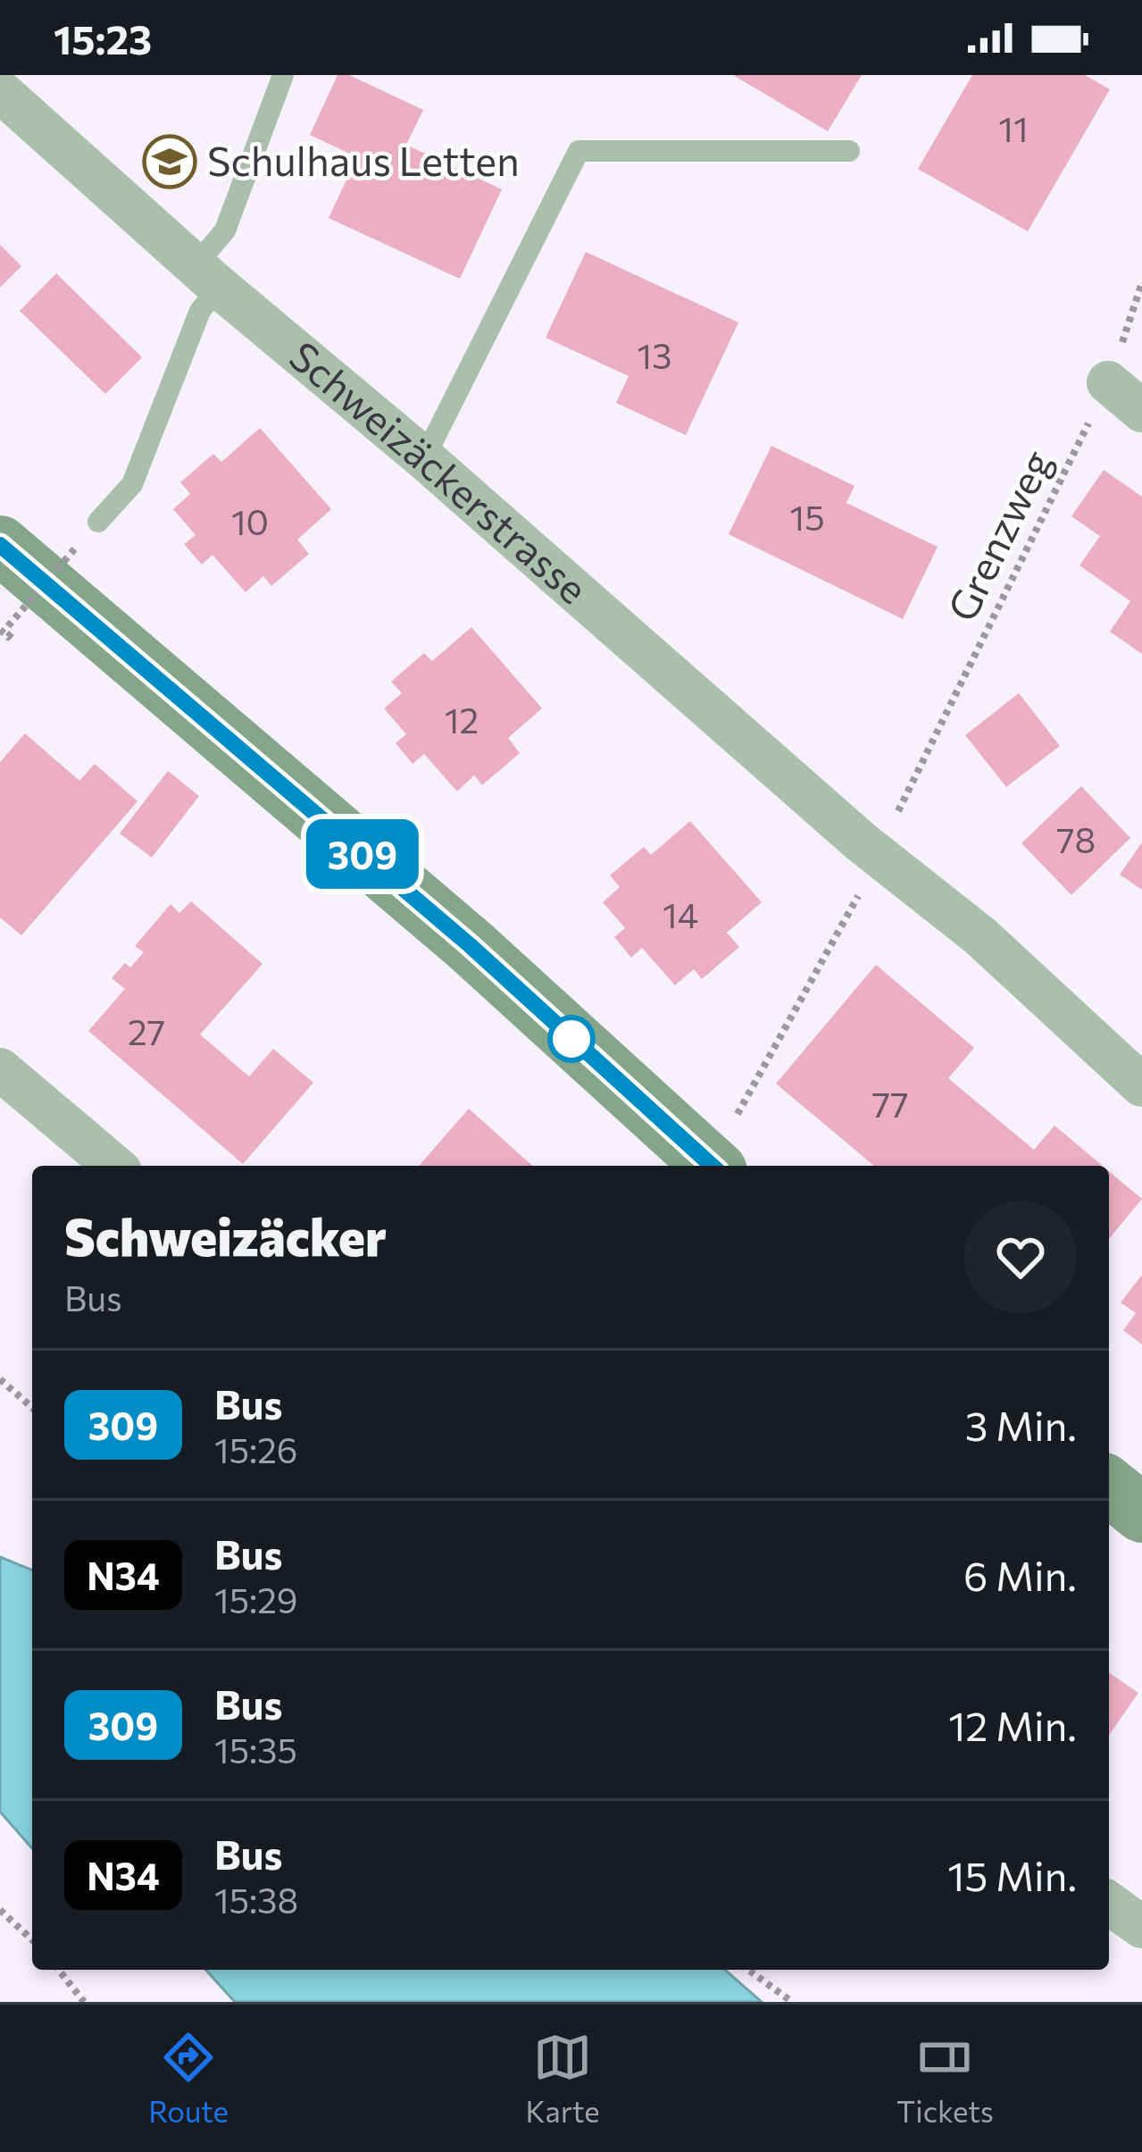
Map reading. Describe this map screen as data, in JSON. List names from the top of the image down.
{
  "streets": {
    "street": ["Schweizäckerstrasse"],
    "path": ["Grenzweg"]
  },
  "places": {
    "school or university": ["Schulhaus Letten"]
  },
  "lines": ["bus line 309"],
  "house_numbers": [
    "11",
    "13",
    "15",
    "10",
    "12",
    "78",
    "14",
    "27",
    "77"
  ],
  "page": {
    "status": "15:23",
    "on_map": "309",
    "heading": ["Schweizäcker", "Bus"],
    "list": [
      {
        "mark": "309",
        "name": "Bus",
        "note": "15:26",
        "value": "3 Min."
      },
      {
        "mark": "N34",
        "name": "Bus",
        "note": "15:29",
        "value": "6 Min."
      },
      {
        "mark": "309",
        "name": "Bus",
        "note": "15:35",
        "value": "12 Min."
      },
      {
        "mark": "N34",
        "name": "Bus",
        "note": "15:38",
        "value": "15 Min."
      }
    ],
    "tabs": ["Route", "Karte", "Tickets"]
  }
}
